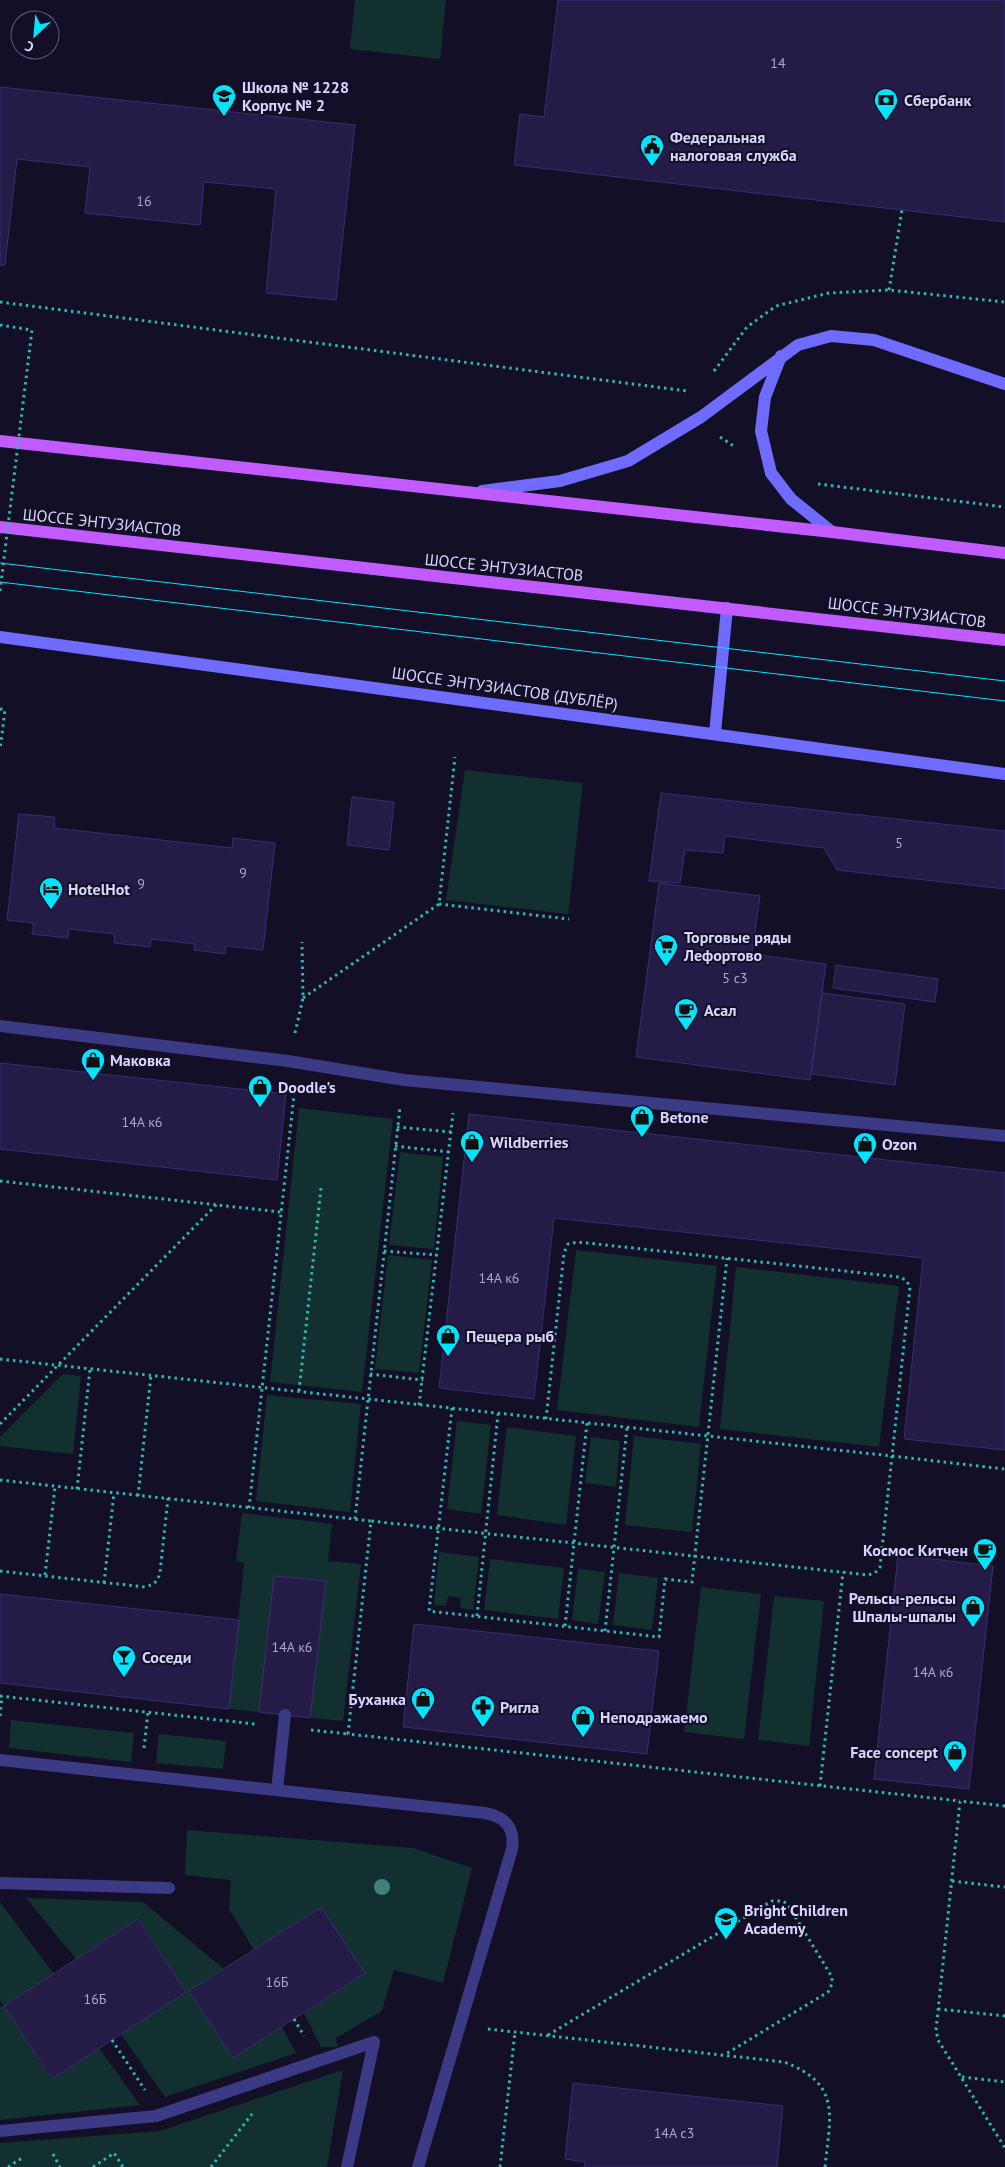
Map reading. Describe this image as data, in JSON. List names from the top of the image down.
{
  "streets": {
    "main road": ["ШОССЕ ЭНТУЗИАСТОВ"],
    "street": ["ШОССЕ ЭНТУЗИАСТОВ (ДУБЛЁР)"]
  },
  "places": {
    "school or university": ["Школа № 1228 Корпус № 2", "Bright Children Academy"],
    "bank": ["Сбербанк"],
    "public building": ["Федеральная налоговая служба"],
    "hotel": ["HotelHot"],
    "supermarket": ["Торговые ряды Лефортово"],
    "cafe": ["Асал", "Космос Китчен"],
    "shop": [
      "Маковка",
      "Doodle's",
      "Betone",
      "Wildberries",
      "Ozon",
      "Пещера рыб",
      "Рельсы-рельсы Шпалы-шпалы",
      "Буханка",
      "Неподражаемо",
      "Face concept"
    ],
    "bar": ["Соседи"],
    "pharmacy": ["Ригла"]
  },
  "house_numbers": [
    "14",
    "16",
    "5",
    "9",
    "9",
    "5 с3",
    "14А к6",
    "14А к6",
    "14А к6",
    "14А к6",
    "16Б",
    "16Б",
    "14А с3"
  ],
  "north": "bottom left"
}
